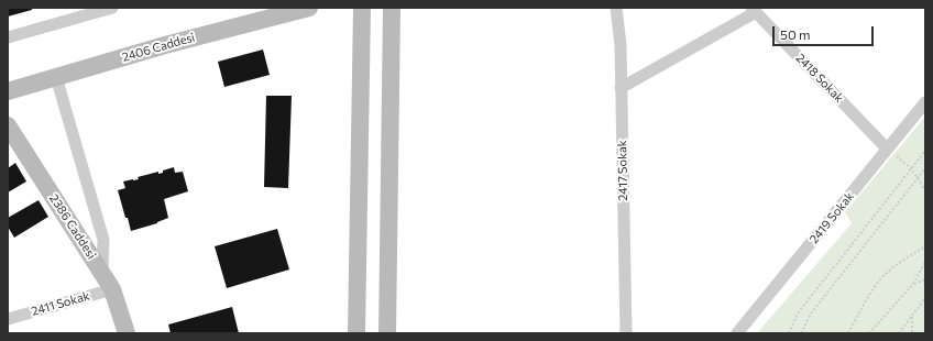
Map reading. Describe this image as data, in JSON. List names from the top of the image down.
{
  "streets": {
    "main road": ["2406 Caddesi", "2386 Caddesi"],
    "street": [
      "2418 Sokak",
      "2417 Sokak",
      "2419 Sokak",
      "2411 Sokak"
    ]
  },
  "crossings": [
    ["2418 Sokak", "2419 Sokak"],
    ["2386 Caddesi", "2411 Sokak"]
  ],
  "scale_bar": "50 m"
}
